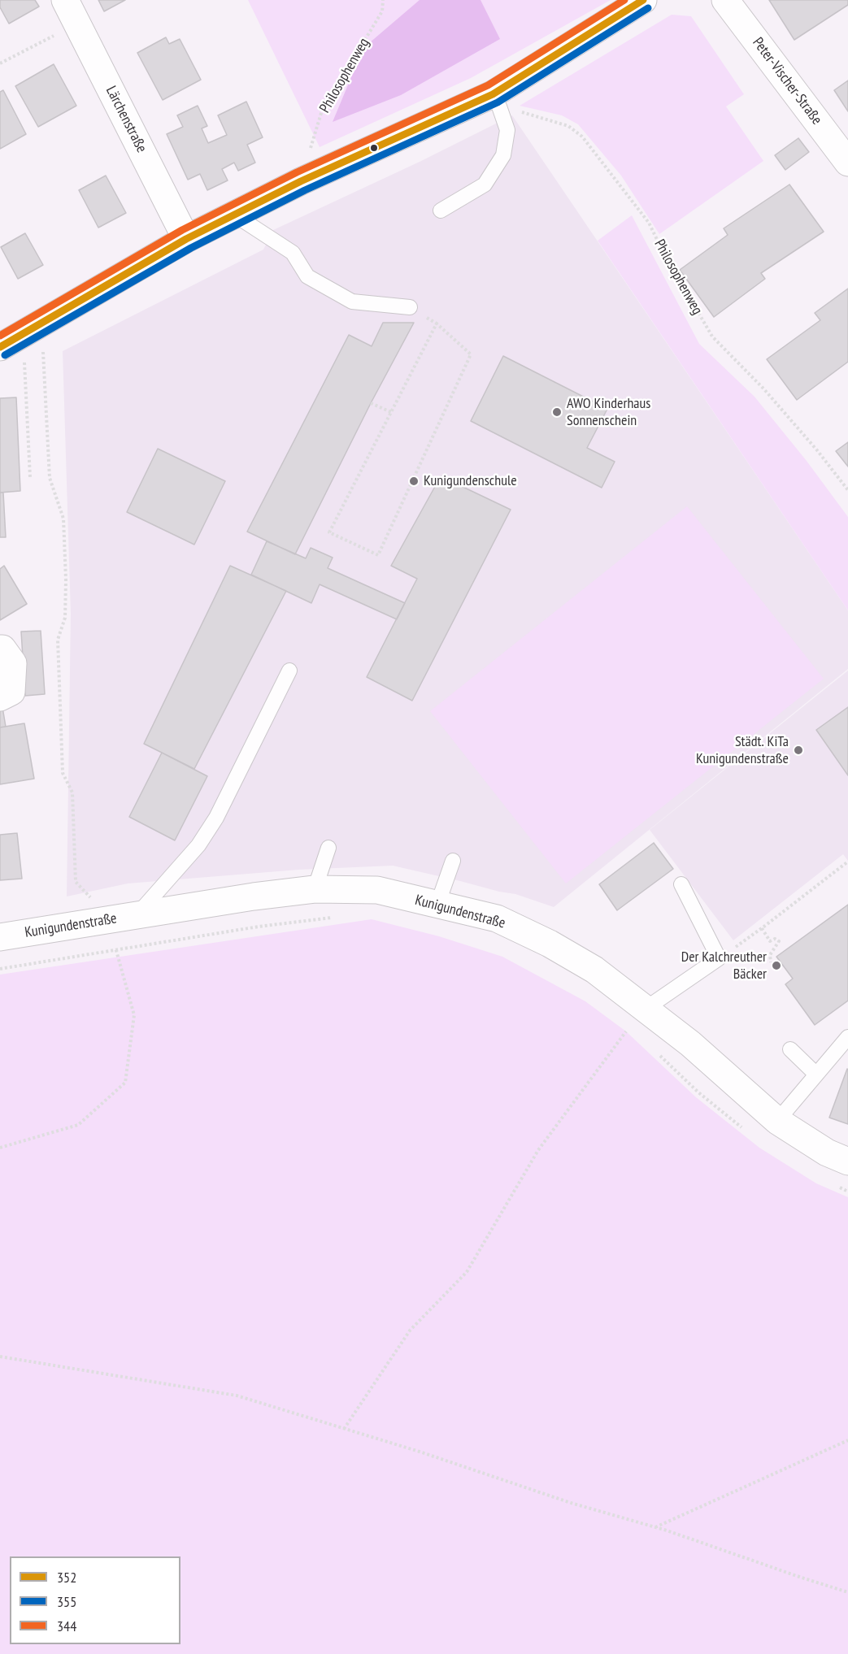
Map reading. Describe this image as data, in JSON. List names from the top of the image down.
{
  "streets": {
    "street": ["Peter-Vischer-Straße", "Lärchenstraße", "Kunigundenstraße"],
    "path": ["Philosophenweg"]
  },
  "places": [
    "AWO Kinderhaus Sonnenschein",
    "Kunigundenschule",
    "Städt. KiTa Kunigundenstraße",
    "Der Kalchreuther Bäcker"
  ],
  "lines": ["transit line 352", "transit line 344", "transit line 355"],
  "legend": ["352", "355", "344"]
}
